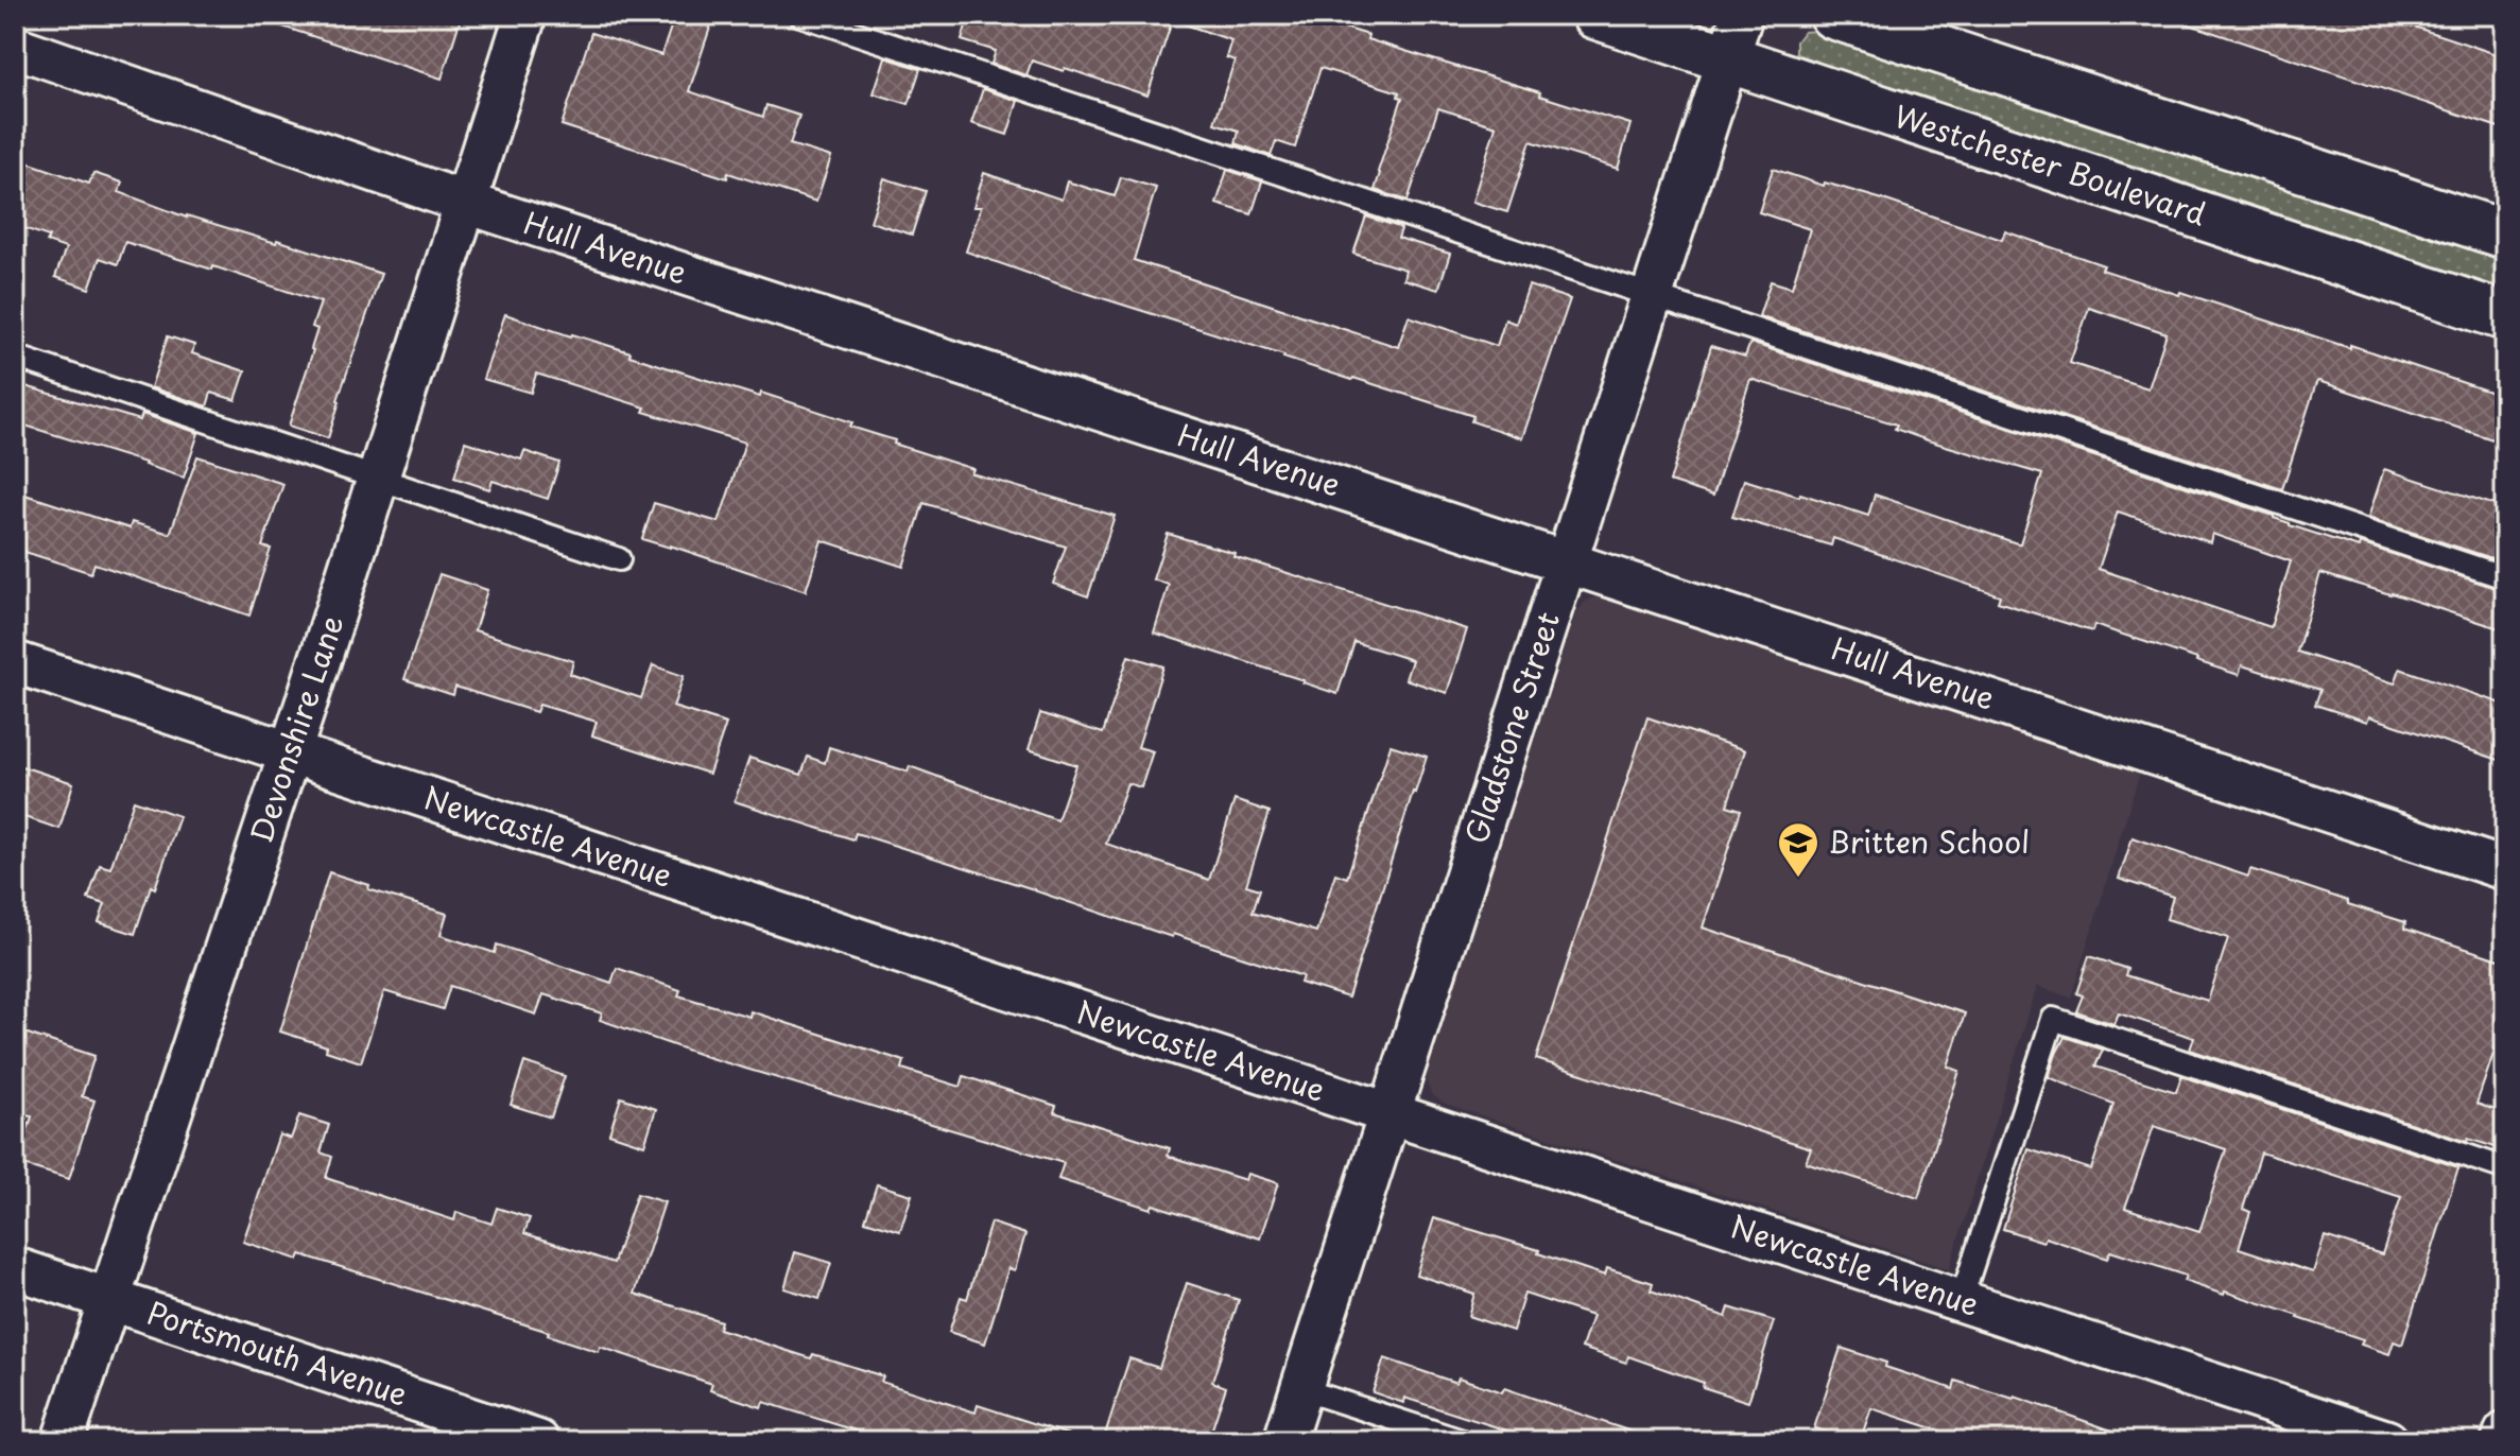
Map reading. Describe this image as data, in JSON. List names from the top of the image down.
{
  "streets": {
    "street": [
      "Westchester Boulevard",
      "Hull Avenue",
      "Gladstone Street",
      "Devonshire Lane",
      "Newcastle Avenue",
      "Portsmouth Avenue"
    ]
  },
  "crossings": [
    ["Westchester Boulevard", "Gladstone Street"],
    ["Hull Avenue", "Gladstone Street"],
    ["Hull Avenue", "Devonshire Lane"],
    ["Gladstone Street", "Newcastle Avenue"],
    ["Devonshire Lane", "Newcastle Avenue"],
    ["Devonshire Lane", "Portsmouth Avenue"]
  ],
  "places": {
    "school or university": ["Britten School"]
  }
}
